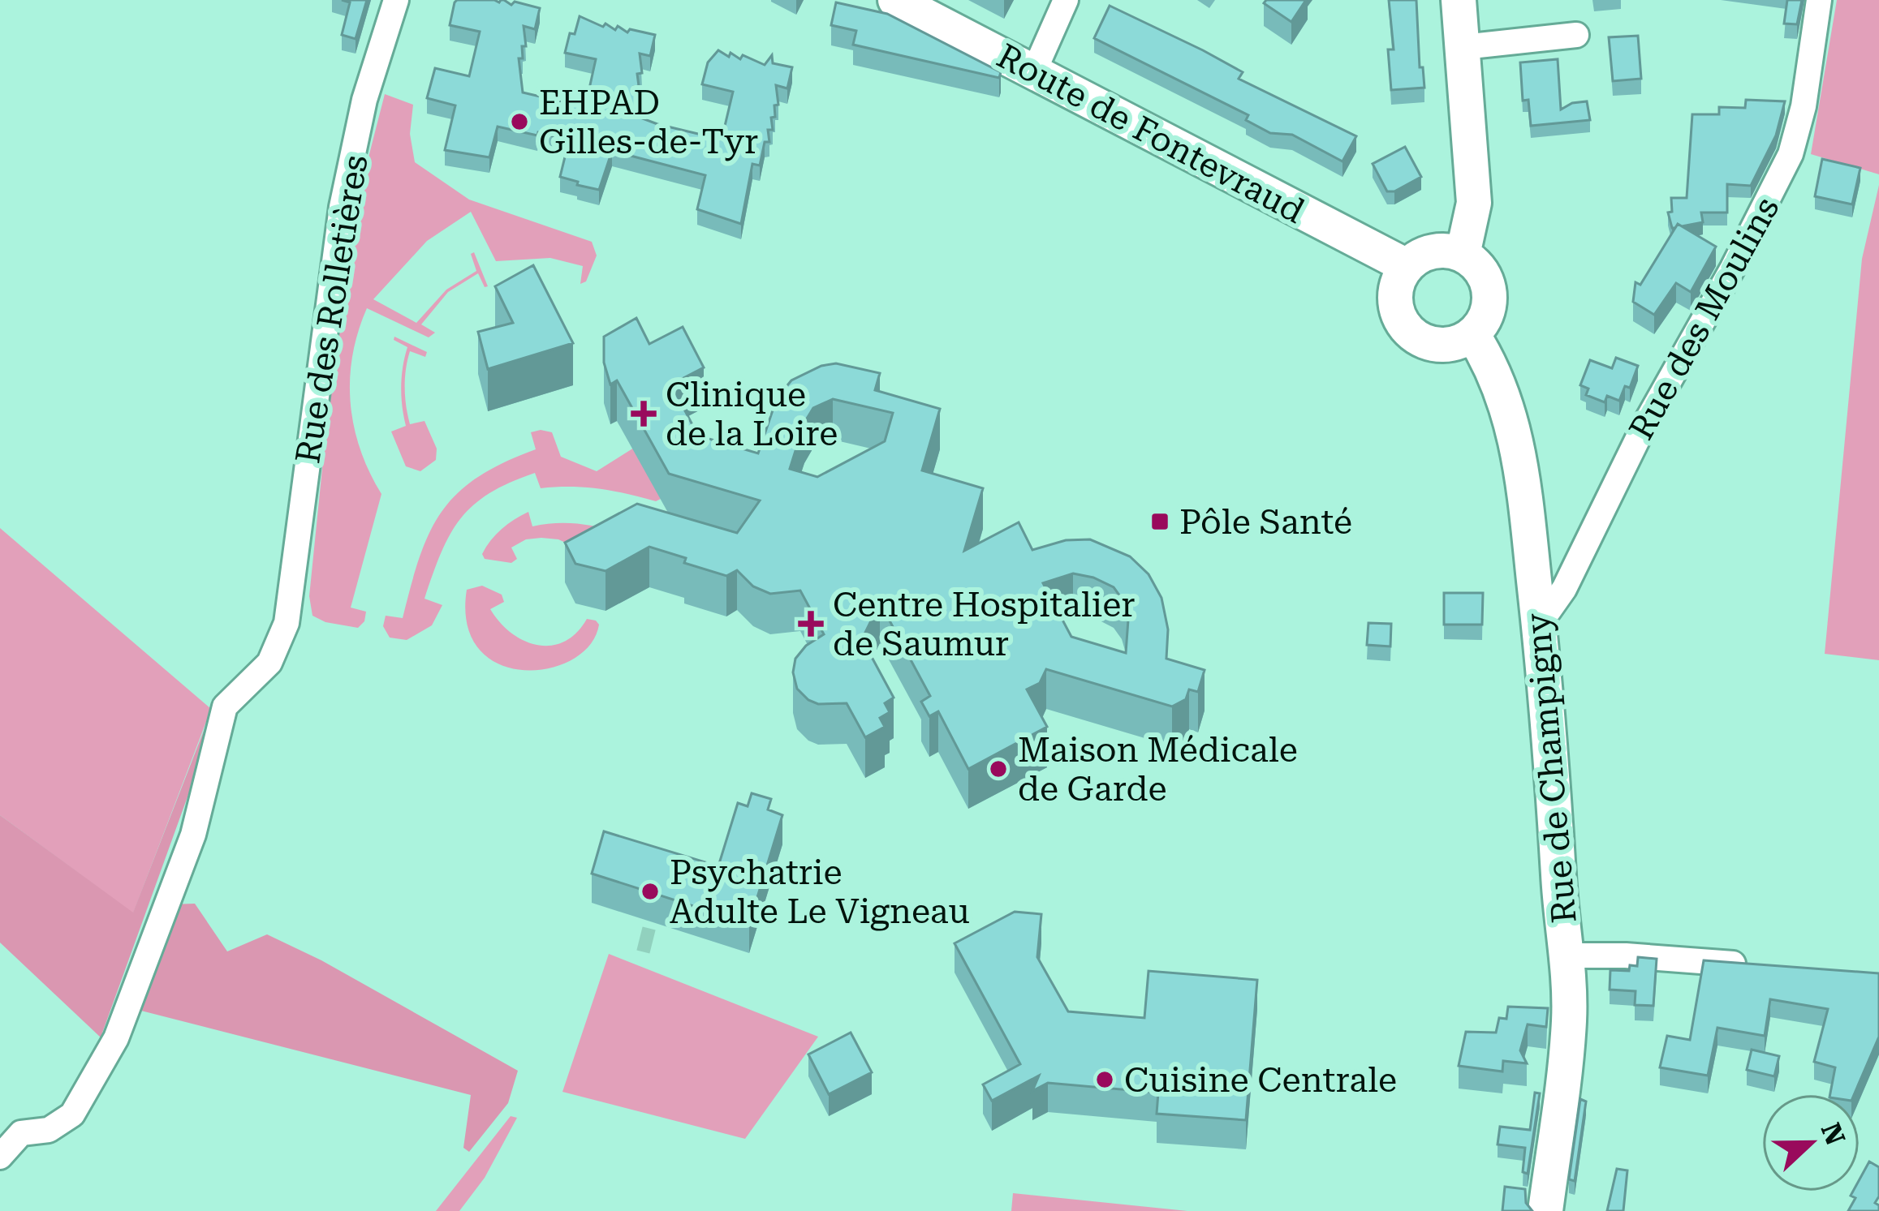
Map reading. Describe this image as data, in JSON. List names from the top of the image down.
{
  "streets": {
    "street": [
      "Route de Fontevraud",
      "Rue des Rolletières",
      "Rue des Moulins",
      "Rue de Champigny"
    ]
  },
  "crossings": [
    ["Route de Fontevraud", "Rue de Champigny"],
    ["Rue des Moulins", "Rue de Champigny"]
  ],
  "places": {
    "other": [
      "EHPAD Gilles-de-Tyr",
      "Maison Médicale de Garde",
      "Psychatrie Adulte Le Vigneau",
      "Cuisine Centrale"
    ],
    "health": ["Clinique de la Loire", "Centre Hospitalier de Saumur"],
    "transit": ["Pôle Santé"]
  },
  "north": "right"
}
